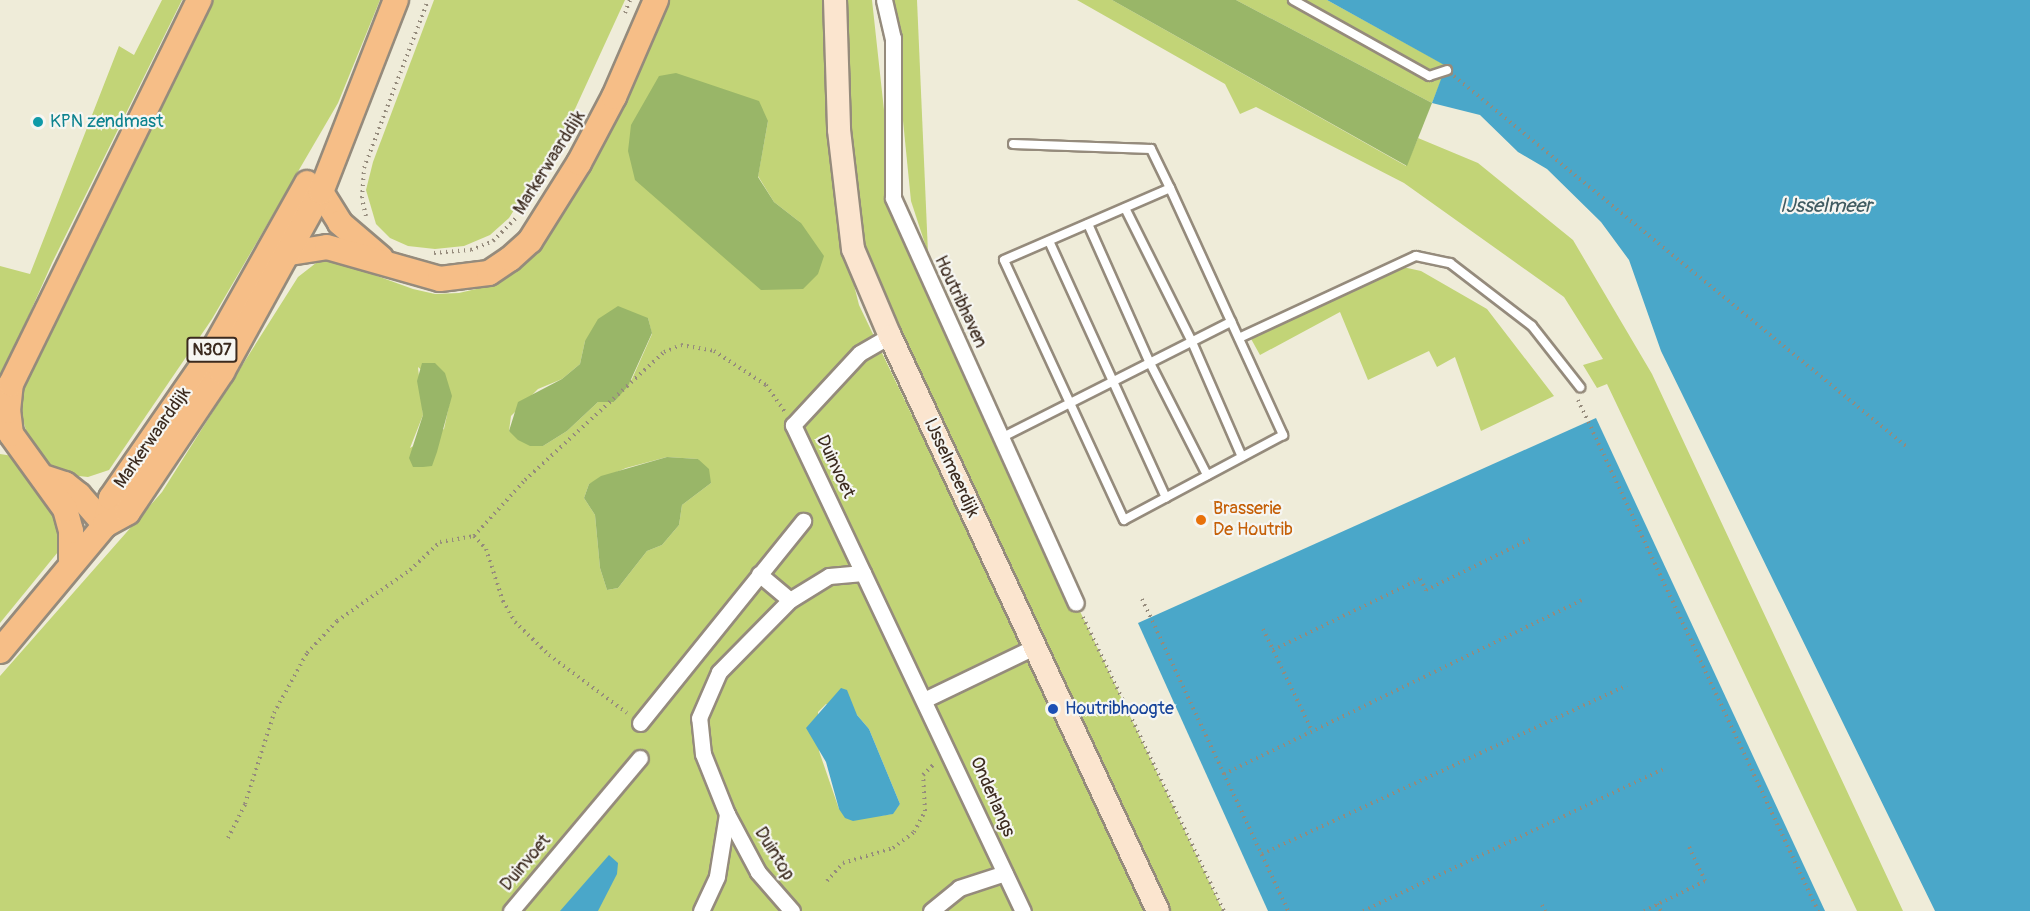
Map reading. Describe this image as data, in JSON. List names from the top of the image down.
{
  "streets": {
    "main road": ["Markerwaarddijk", "N307"],
    "street": [
      "Houtribhaven",
      "Duinvoet",
      "IJsselmeerdijk",
      "Onderlangs",
      "Duintop"
    ]
  },
  "crossings": [
    ["Duinvoet", "IJsselmeerdijk"],
    ["Duinvoet", "Onderlangs"]
  ],
  "water": ["IJsselmeer"],
  "places": ["KPN zendmast", "Brasserie De Houtrib", "Houtribhoogte"]
}
